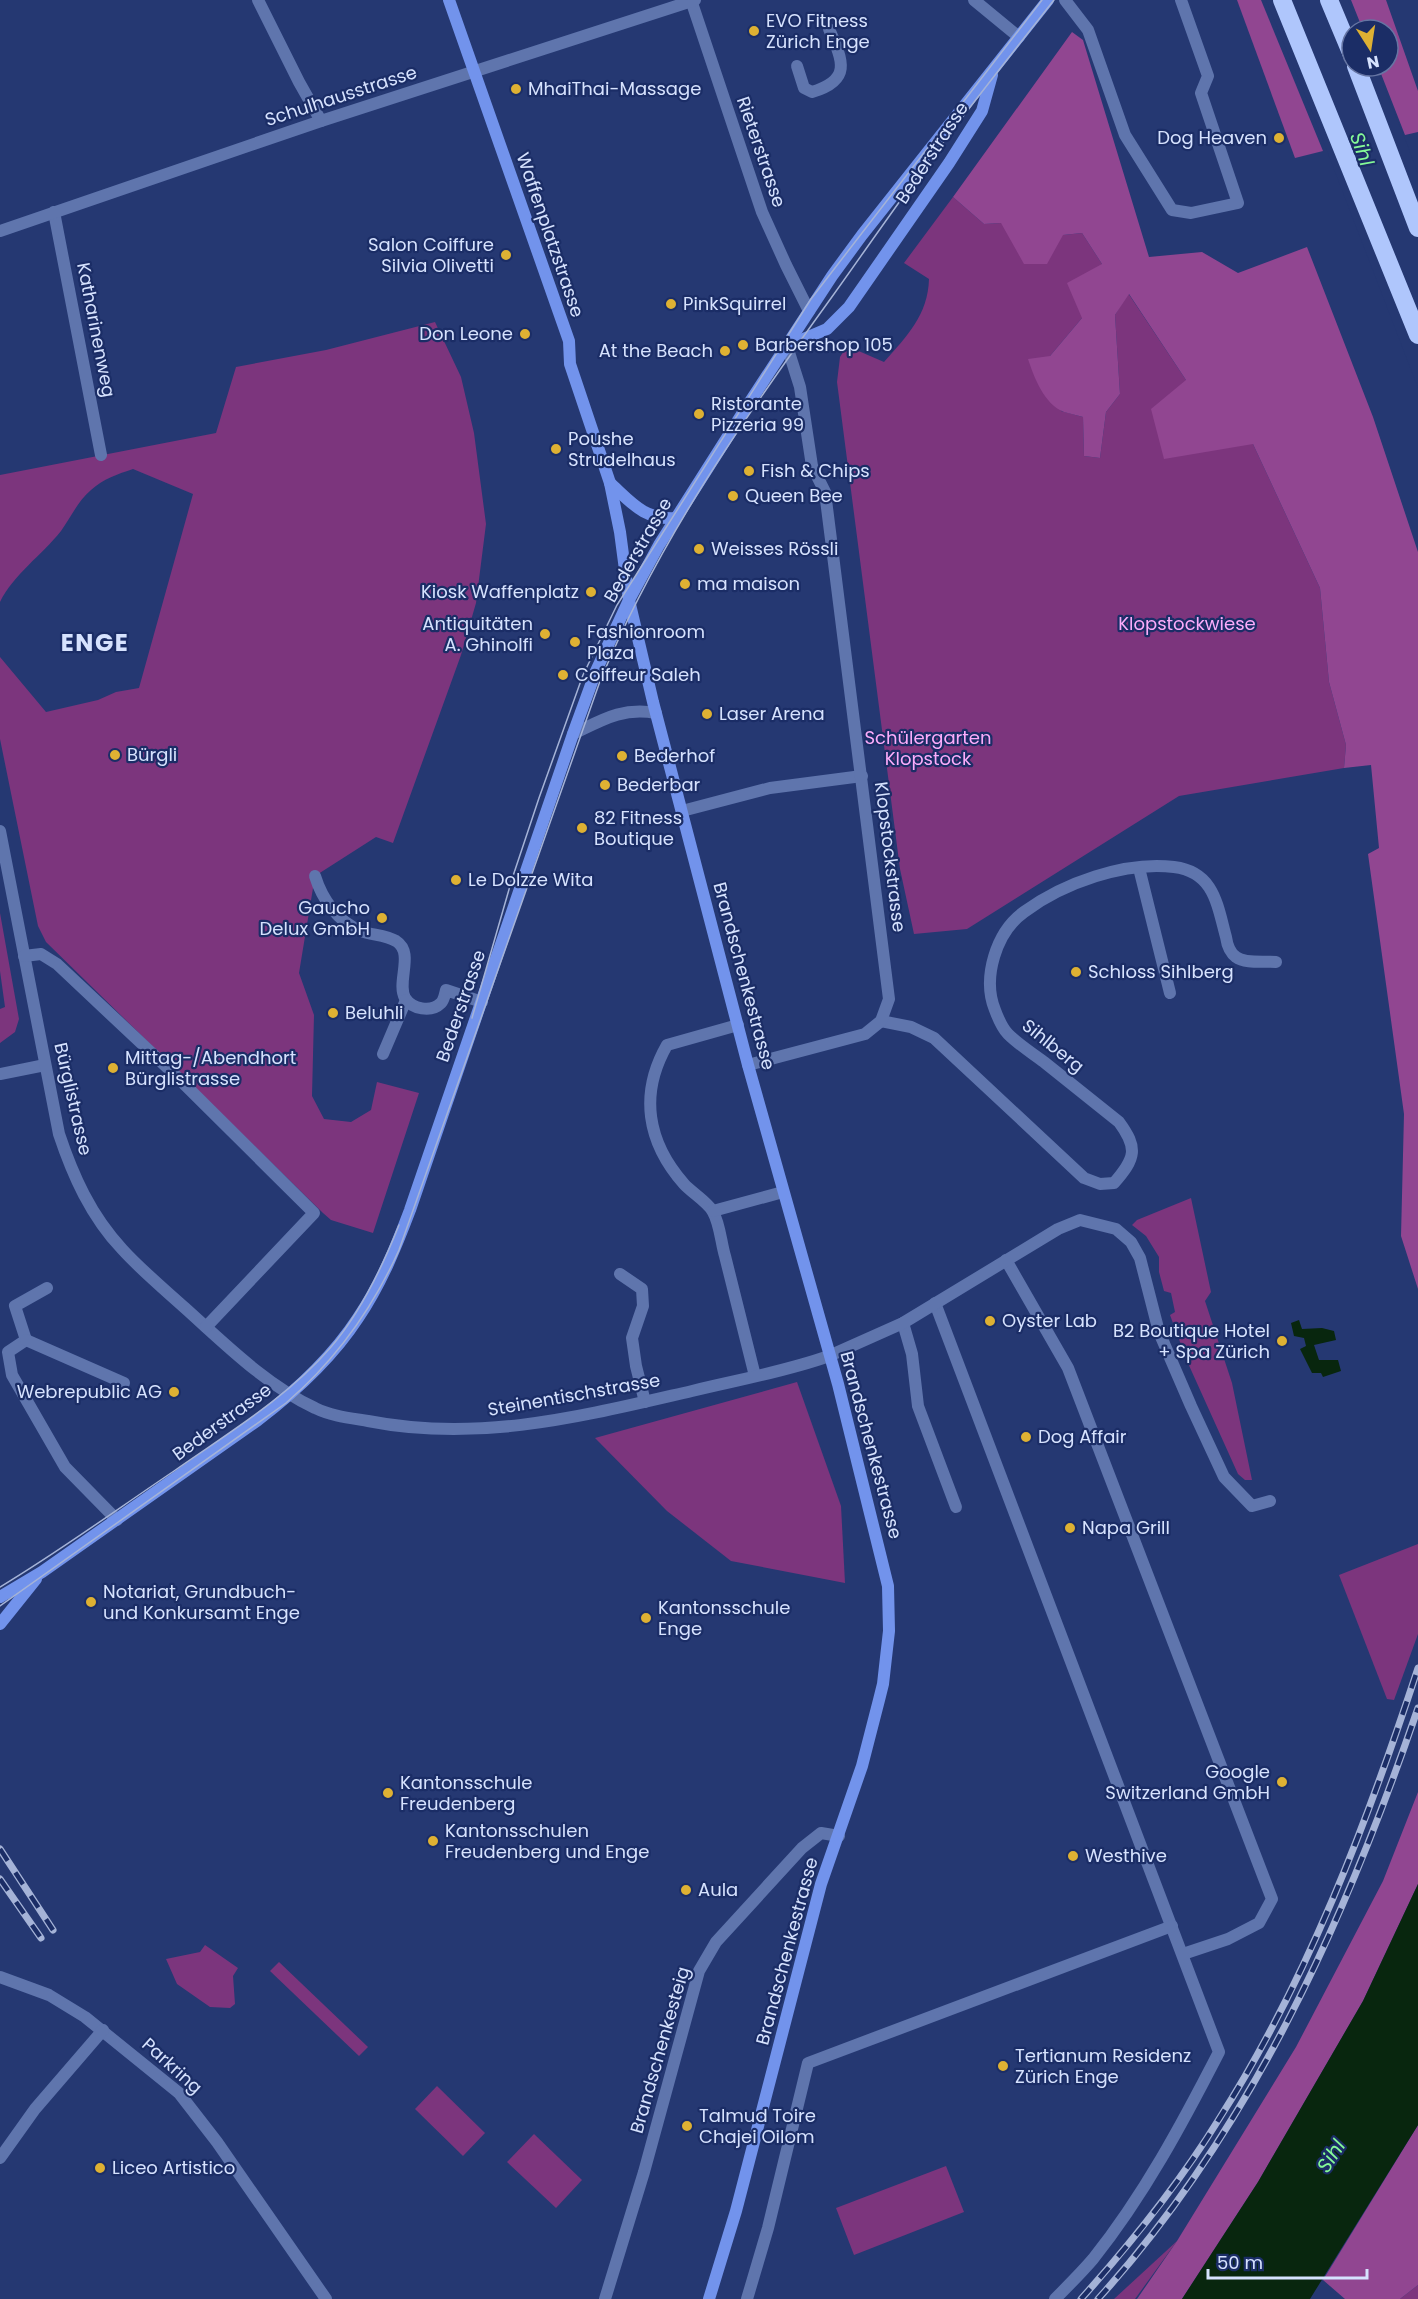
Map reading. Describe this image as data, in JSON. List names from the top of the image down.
{
  "streets": {
    "street": [
      "Schulhausstrasse",
      "Rieterstrasse",
      "Bederstrasse",
      "Waffenplatzstrasse",
      "Katharinenweg",
      "Klopstockstrasse",
      "Brandschenkestrasse",
      "Sihlberg",
      "Bürglistrasse",
      "Steinentischstrasse",
      "Brandschenkesteig",
      "Parkring"
    ]
  },
  "crossings": [
    ["Schulhausstrasse", "Rieterstrasse"],
    ["Schulhausstrasse", "Waffenplatzstrasse"],
    ["Schulhausstrasse", "Katharinenweg"],
    ["Rieterstrasse", "Bederstrasse"],
    ["Bederstrasse", "Waffenplatzstrasse"],
    ["Bederstrasse", "Klopstockstrasse"],
    ["Bederstrasse", "Brandschenkestrasse"],
    ["Bederstrasse", "Bürglistrasse"],
    ["Bederstrasse", "Steinentischstrasse"],
    ["Waffenplatzstrasse", "Brandschenkestrasse"],
    ["Klopstockstrasse", "Sihlberg"],
    ["Brandschenkestrasse", "Steinentischstrasse"],
    ["Brandschenkestrasse", "Brandschenkesteig"],
    ["Bürglistrasse", "Steinentischstrasse"]
  ],
  "districts": ["ENGE"],
  "water": ["Sihl"],
  "parks": ["Klopstockwiese", "Schülergarten Klopstock"],
  "places": [
    "EVO Fitness Zürich Enge",
    "MhaiThai-Massage",
    "Dog Heaven",
    "Salon Coiffure Silvia Olivetti",
    "PinkSquirrel",
    "Don Leone",
    "Barbershop 105",
    "At the Beach",
    "Ristorante Pizzeria 99",
    "Poushe Strudelhaus",
    "Fish & Chips",
    "Queen Bee",
    "Weisses Rössli",
    "ma maison",
    "Kiosk Waffenplatz",
    "Antiquitäten A. Ghinolfi",
    "Fashionroom Plaza",
    "Coiffeur Saleh",
    "Laser Arena",
    "Bürgli",
    "Bederhof",
    "Bederbar",
    "82 Fitness Boutique",
    "Le Dolzze Wita",
    "Gaucho Delux GmbH",
    "Schloss Sihlberg",
    "Beluhli",
    "Mittag-/Abendhort Bürglistrasse",
    "Oyster Lab",
    "B2 Boutique Hotel + Spa Zürich",
    "Webrepublic AG",
    "Dog Affair",
    "Napa Grill",
    "Notariat, Grundbuch- und Konkursamt Enge",
    "Kantonsschule Enge",
    "Google Switzerland GmbH",
    "Kantonsschule Freudenberg",
    "Kantonsschulen Freudenberg und Enge",
    "Westhive",
    "Aula",
    "Tertianum Residenz Zürich Enge",
    "Talmud Toire Chajei Oilom",
    "Liceo Artistico"
  ],
  "scale_bar": "50 m",
  "north": "bottom"
}
